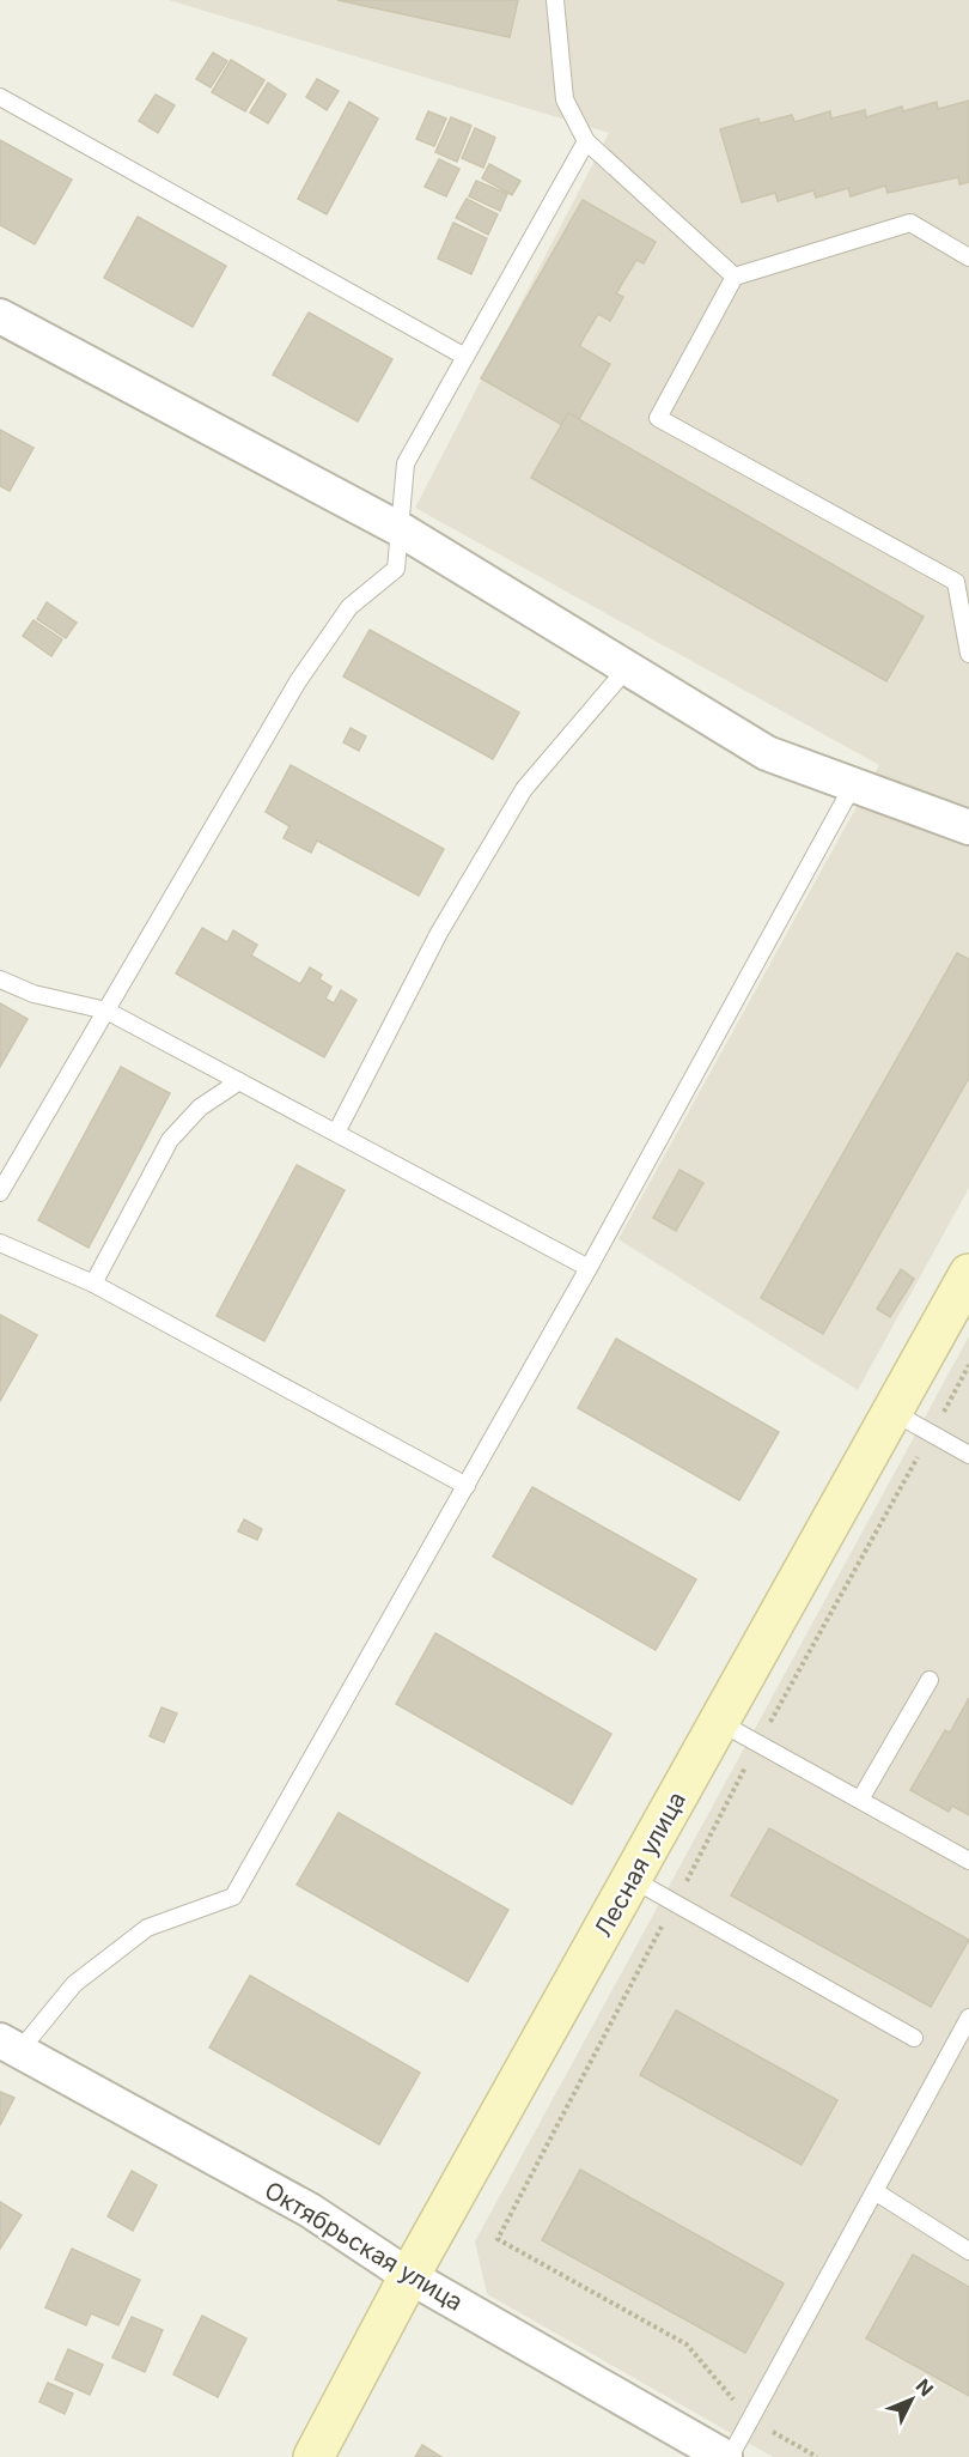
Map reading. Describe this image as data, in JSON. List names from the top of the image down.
{
  "streets": {
    "main road": ["Лесная улица"],
    "street": ["Октябрьская улица"]
  },
  "crossings": [
    ["Лесная улица", "Октябрьская улица"]
  ],
  "north": "top right"
}
